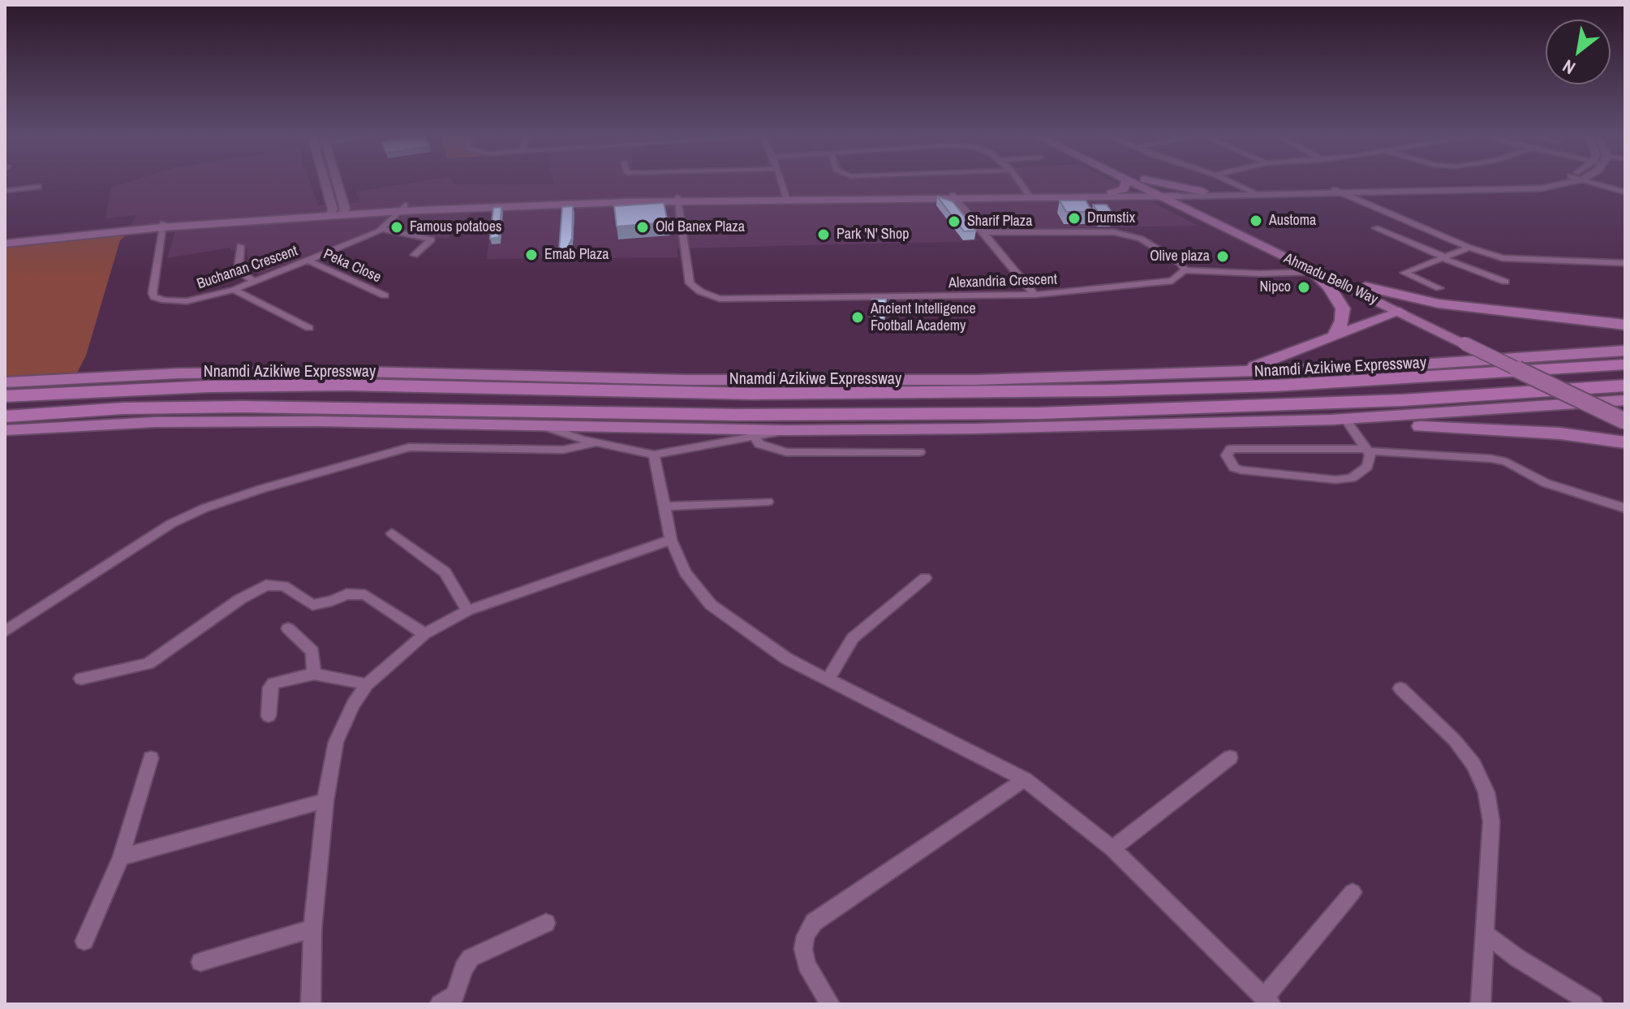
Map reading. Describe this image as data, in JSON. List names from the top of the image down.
{
  "streets": {
    "highway": ["Nnamdi Azikiwe Expressway"],
    "main road": ["Ahmadu Bello Way"],
    "street": ["Peka Close", "Buchanan Crescent", "Alexandria Crescent"]
  },
  "crossings": [
    ["Peka Close", "Buchanan Crescent"]
  ],
  "places": [
    "Drumstix",
    "Austoma",
    "Sharif Plaza",
    "Famous potatoes",
    "Old Banex Plaza",
    "Park 'N' Shop",
    "Emab Plaza",
    "Olive plaza",
    "Nipco",
    "Ancient Intelligence Football Academy"
  ],
  "north": "bottom left"
}
